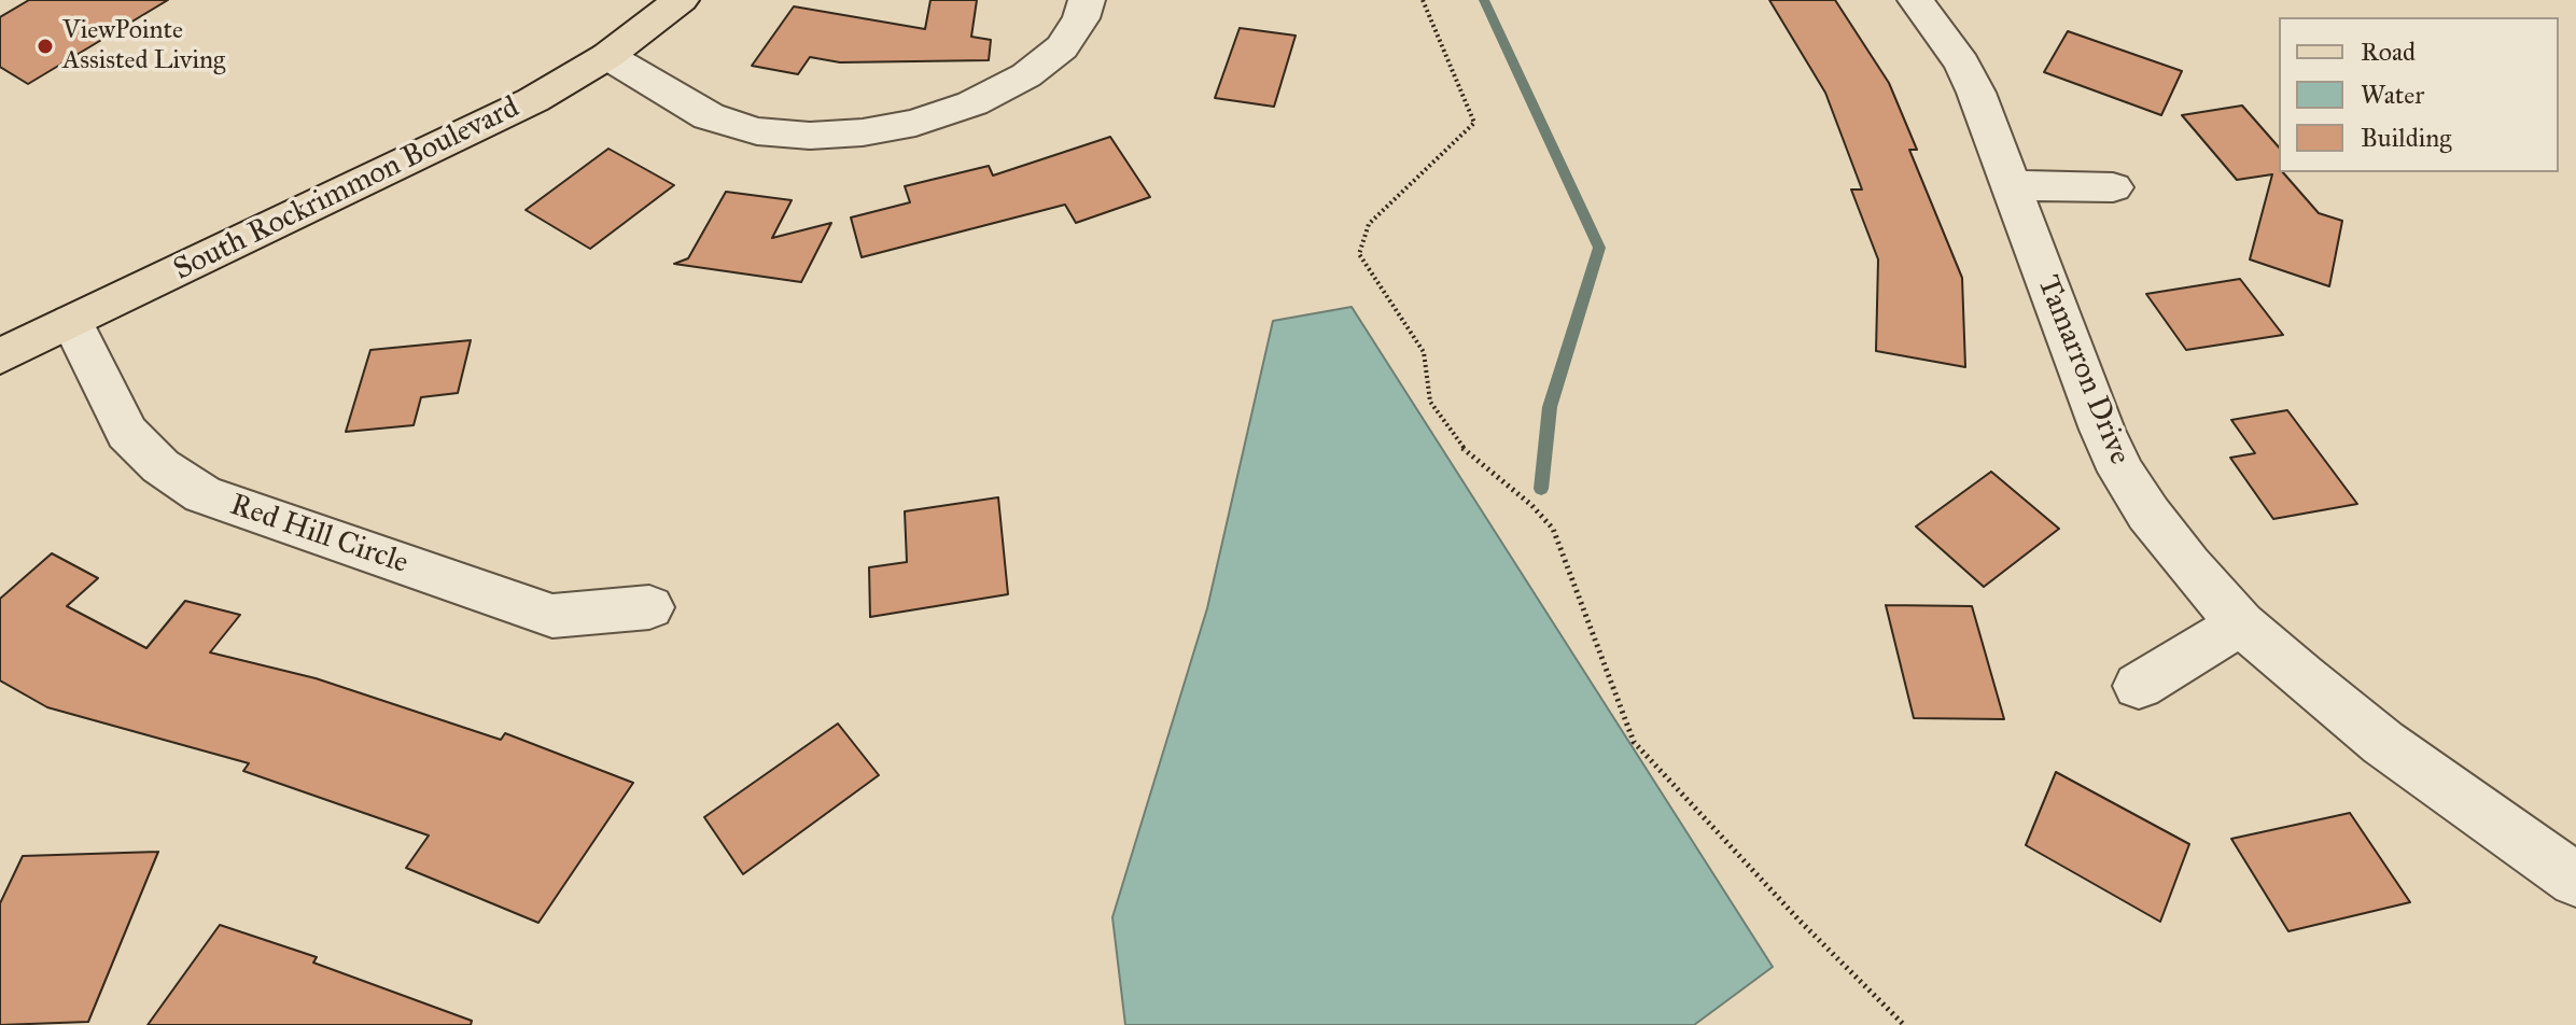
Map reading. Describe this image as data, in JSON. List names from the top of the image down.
{
  "streets": {
    "main road": ["South Rockrimmon Boulevard"],
    "street": ["Tamarron Drive", "Red Hill Circle"]
  },
  "crossings": [
    ["South Rockrimmon Boulevard", "Red Hill Circle"]
  ],
  "places": ["ViewPointe Assisted Living"],
  "legend": ["Road", "Water", "Building"]
}
